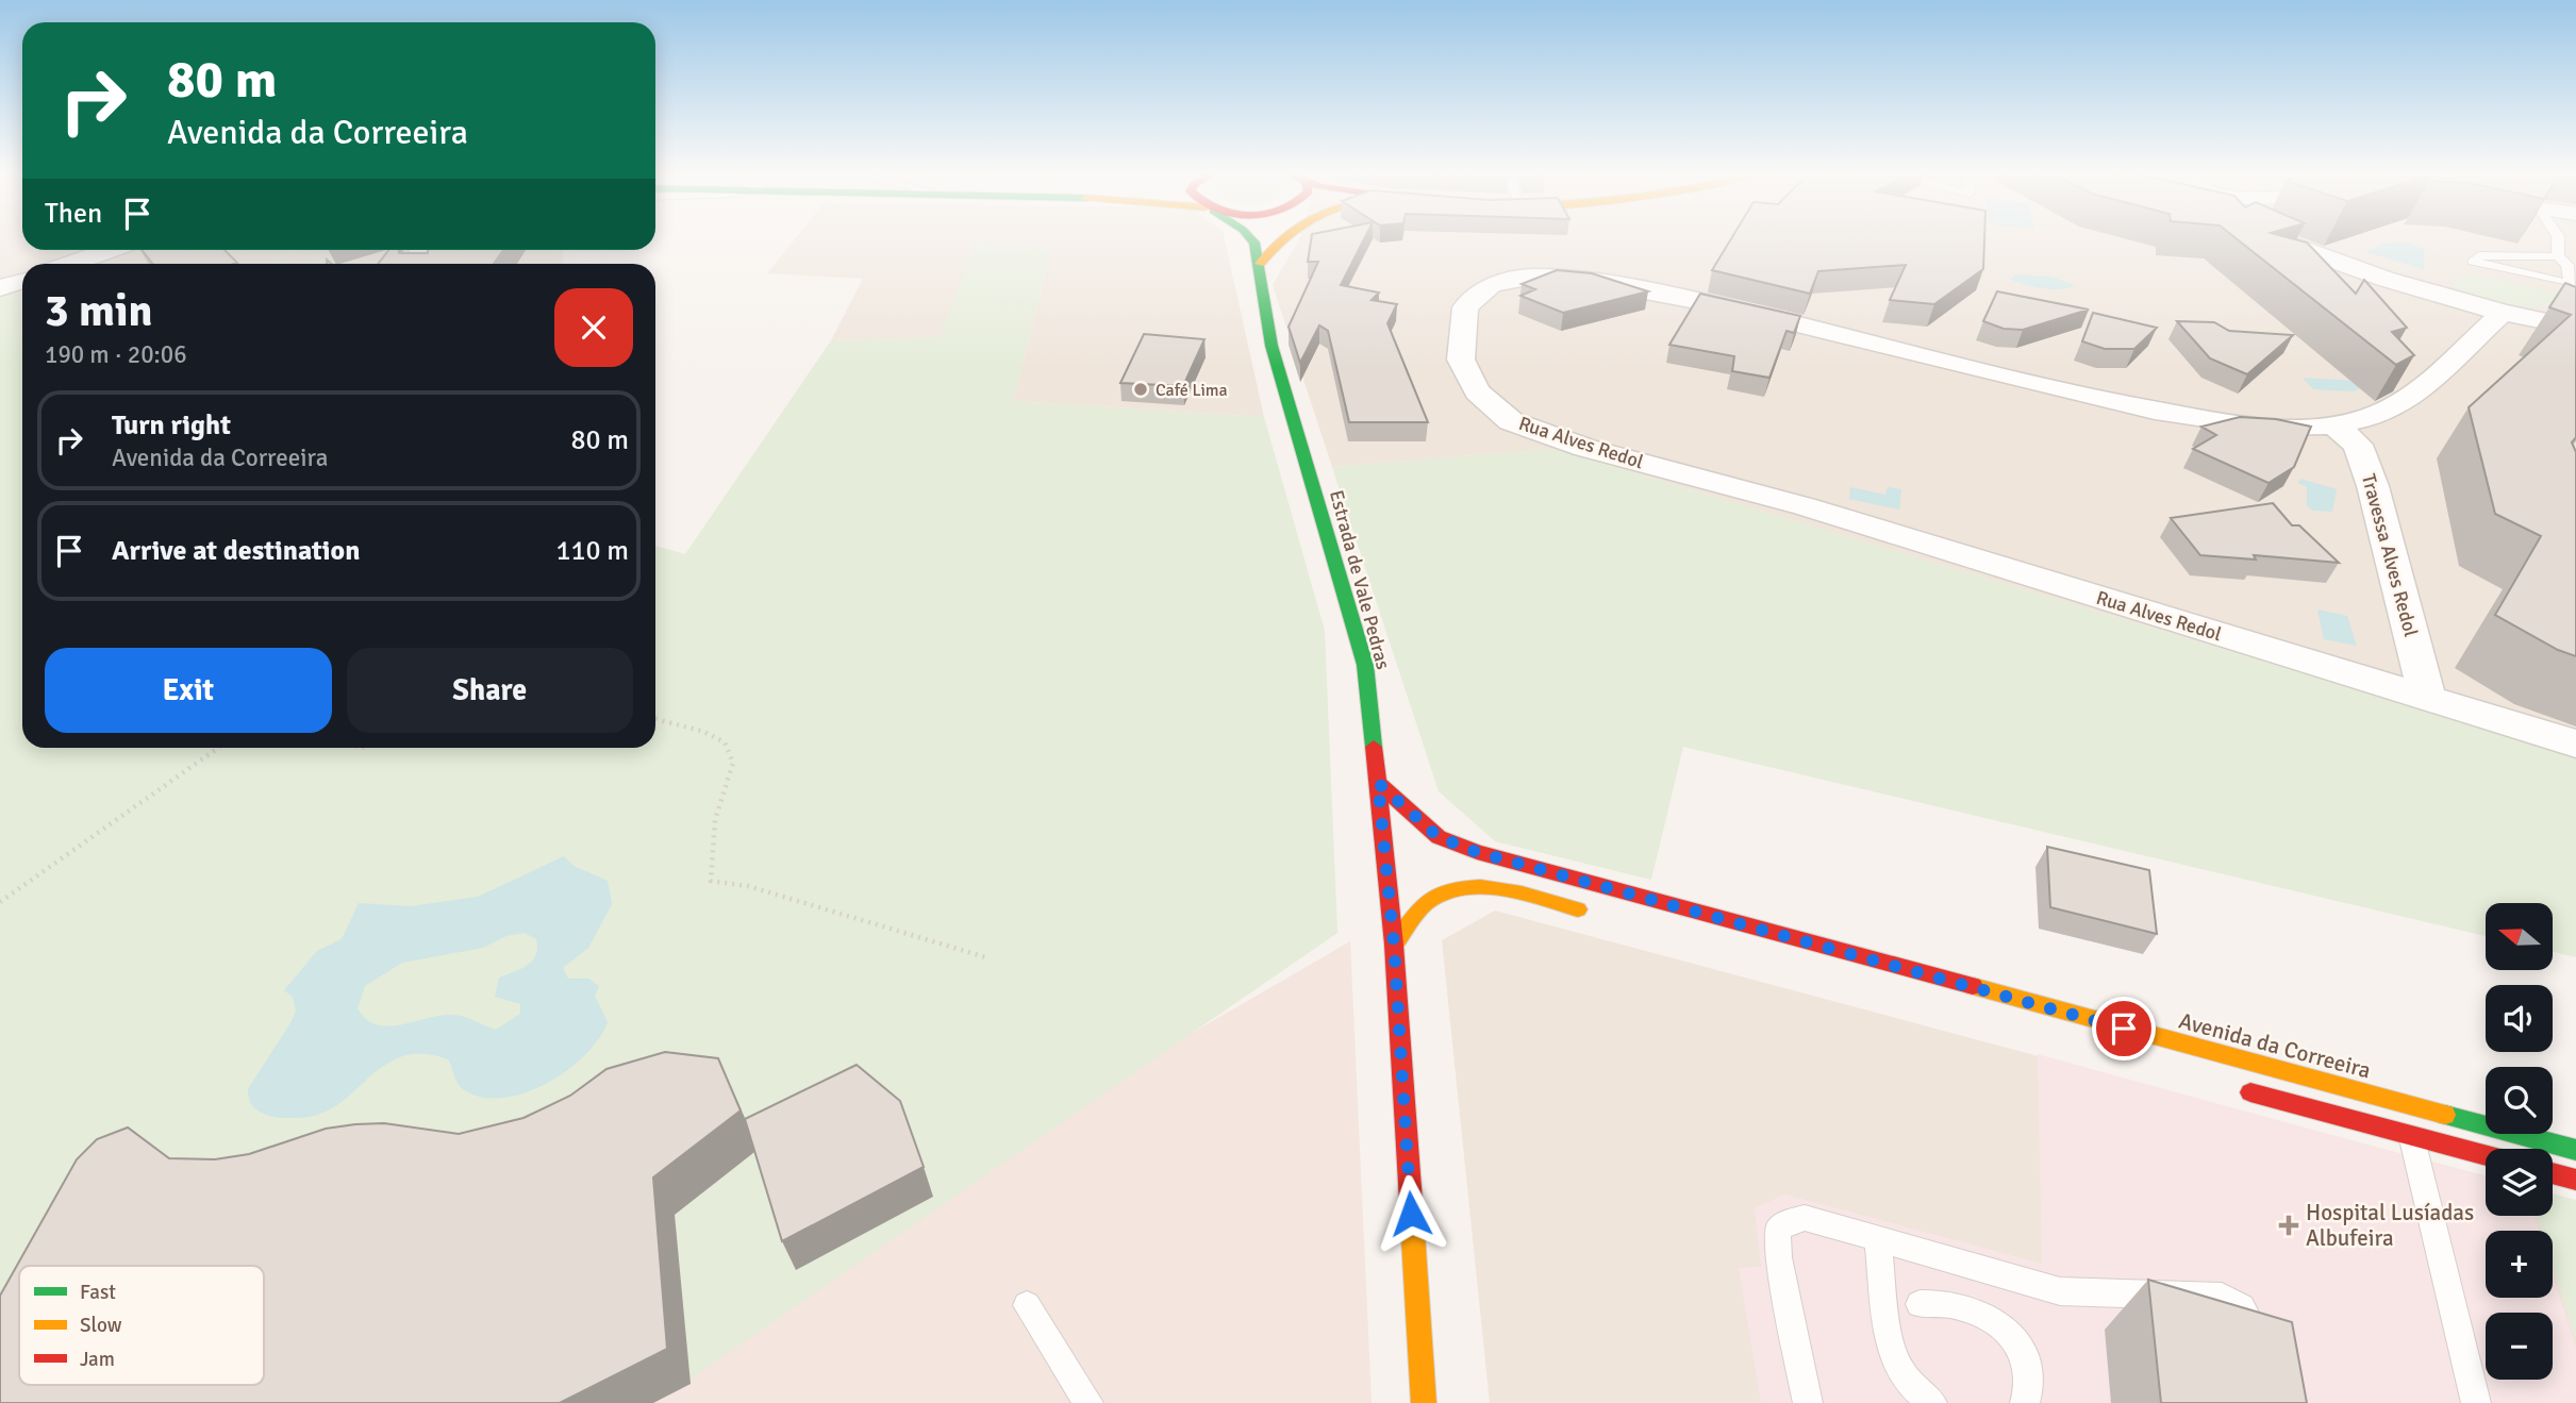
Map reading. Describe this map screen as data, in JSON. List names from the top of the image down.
{
  "streets": {
    "main road": ["Estrada de Vale Pedras", "Avenida da Correeira"],
    "street": ["Rua Alves Redol", "Travessa Alves Redol"]
  },
  "crossings": [
    ["Rua Alves Redol", "Travessa Alves Redol"],
    ["Estrada de Vale Pedras", "Avenida da Correeira"]
  ],
  "places": {
    "other": ["Café Lima"],
    "health": ["Hospital Lusíadas Albufeira"]
  },
  "legend": ["Fast", "Slow", "Jam"],
  "north": "left",
  "page": {
    "turn": ["80 m", "Avenida da Correeira"],
    "then": "Then",
    "heading": ["3 min", "190 m · 20:06"],
    "list": [
      {
        "name": "Turn right",
        "note": "Avenida da Correeira",
        "value": "80 m"
      },
      {
        "name": "Arrive at destination",
        "value": "110 m"
      }
    ],
    "buttons": ["Exit", "Share"],
    "map_buttons": ["+", "−"]
  }
}
